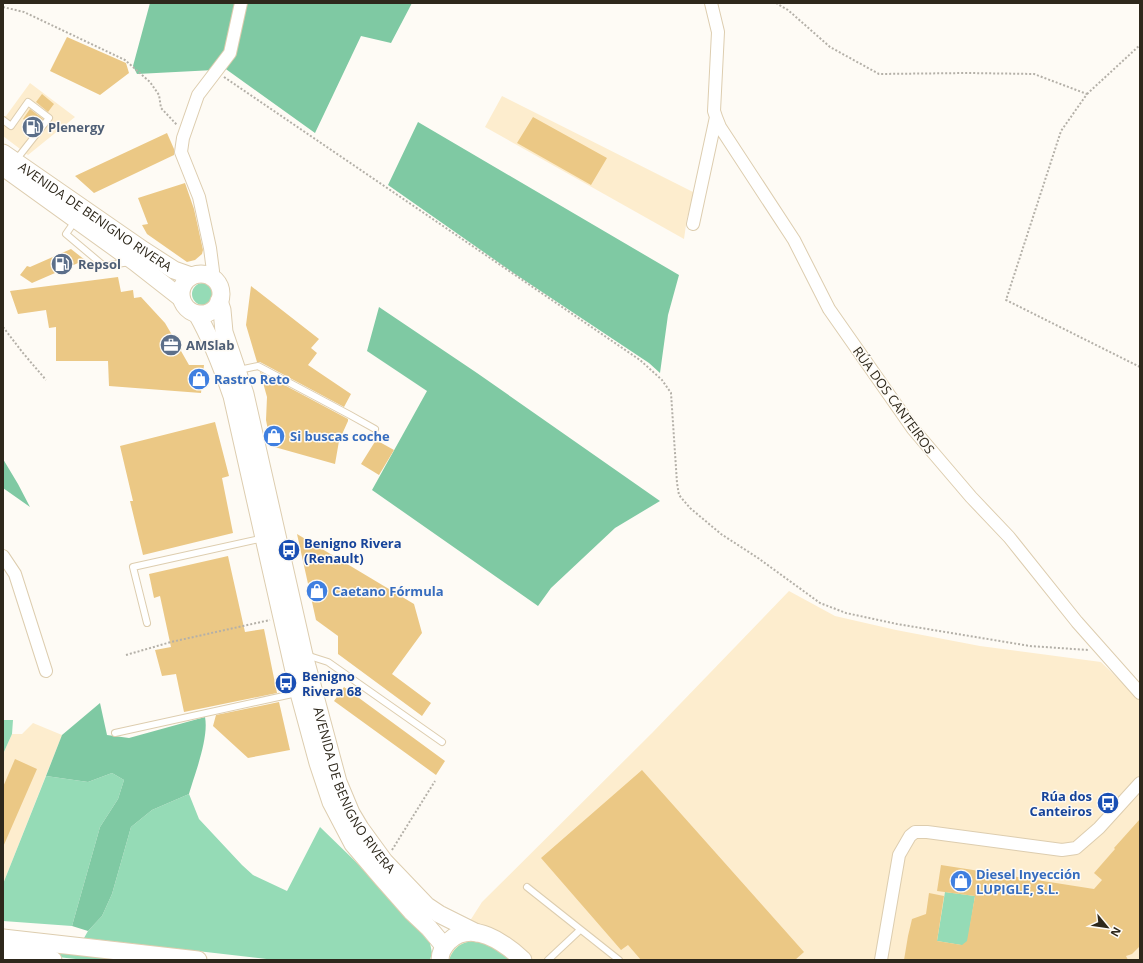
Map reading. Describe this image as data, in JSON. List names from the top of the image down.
{
  "streets": {
    "main road": ["AVENIDA DE BENIGNO RIVERA"],
    "street": ["RÚA DOS CANTEIROS"]
  },
  "places": {
    "fuel station": ["Plenergy", "Repsol"],
    "office": ["AMSlab"],
    "shop": [
      "Rastro Reto",
      "Si buscas coche",
      "Caetano Fórmula",
      "Diesel Inyección LUPIGLE, S.L."
    ],
    "bus stop": ["Benigno Rivera (Renault)", "Benigno Rivera 68", "Rúa dos Canteiros"]
  },
  "north": "bottom right"
}
